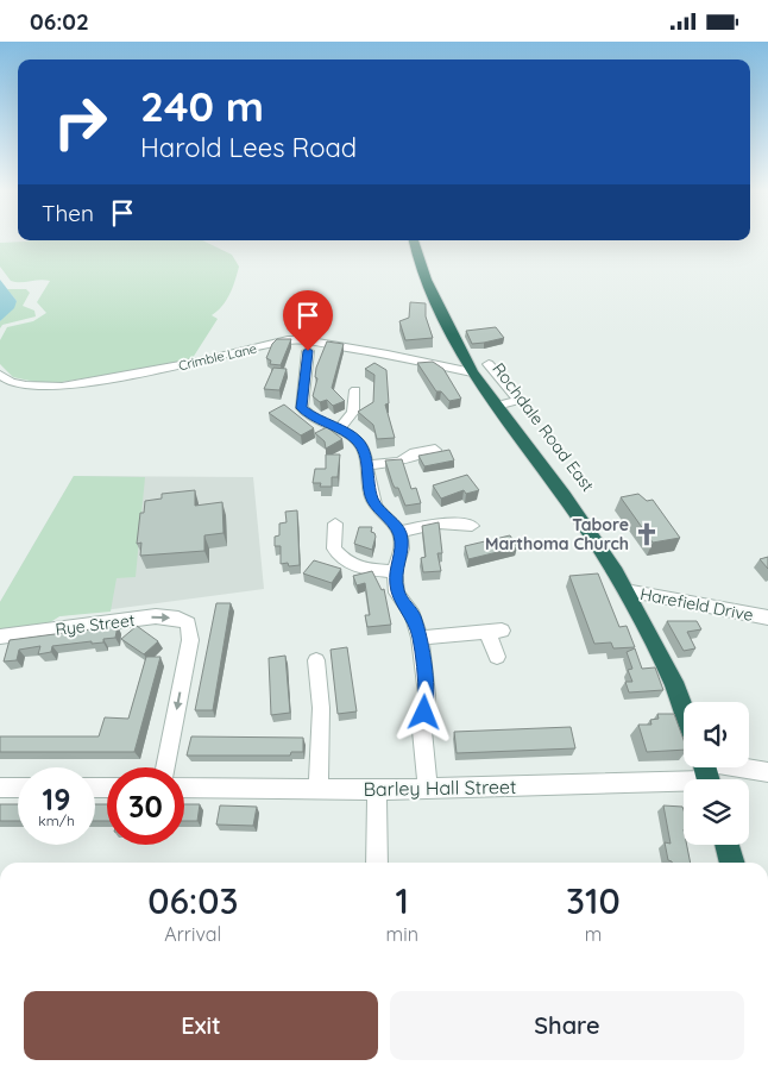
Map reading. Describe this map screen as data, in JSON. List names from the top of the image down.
{
  "streets": {
    "highway": ["Rochdale Road East"],
    "street": [
      "Crimble Lane",
      "Harefield Drive",
      "Rye Street",
      "Barley Hall Street"
    ]
  },
  "crossings": [
    ["Crimble Lane", "Rochdale Road East"],
    ["Rochdale Road East", "Harefield Drive"]
  ],
  "places": {
    "church": ["Tabore Marthoma Church"]
  },
  "page": {
    "status": "06:02",
    "turn": ["240 m", "Harold Lees Road"],
    "then": "Then",
    "speed": "19 km/h",
    "limit": "30",
    "eta": [
      "06:03",
      "Arrival",
      "1",
      "min",
      "310",
      "m"
    ],
    "buttons": ["Exit", "Share"]
  }
}
